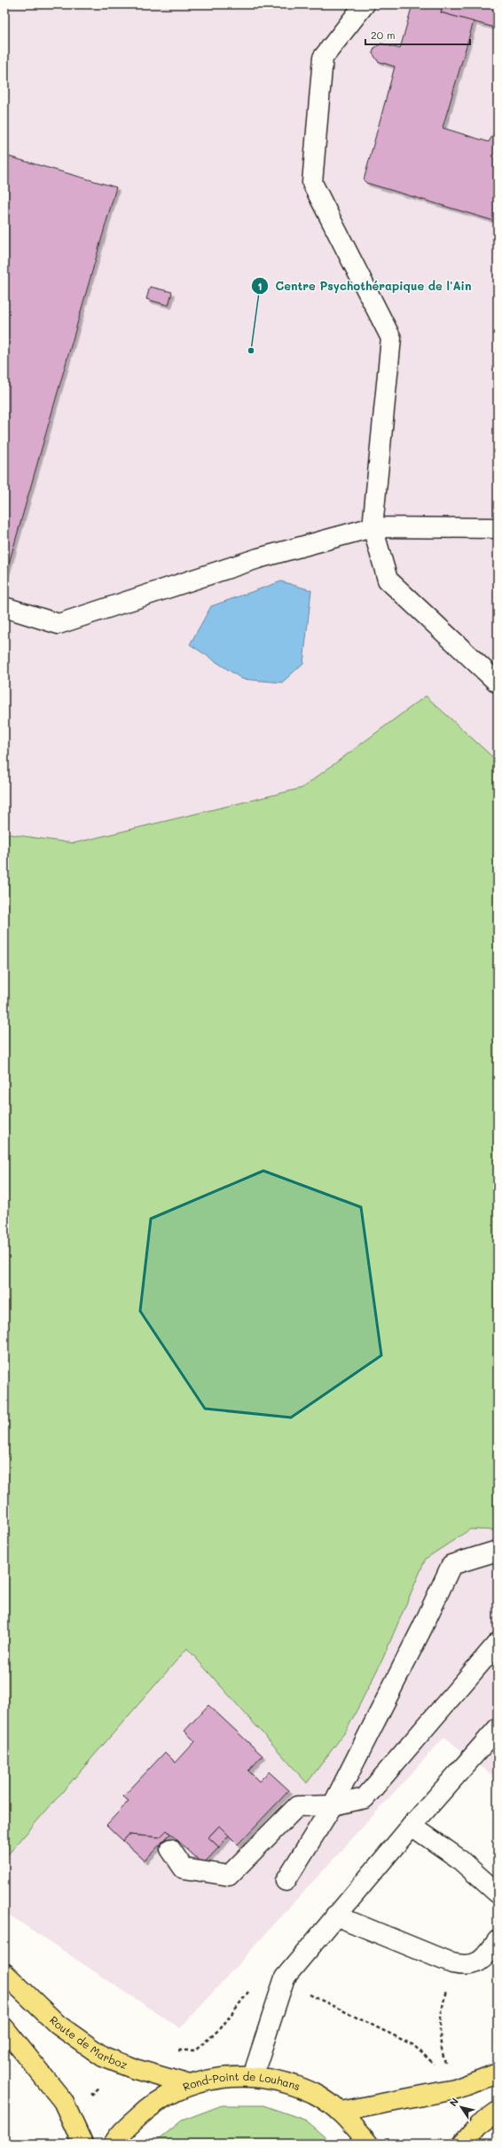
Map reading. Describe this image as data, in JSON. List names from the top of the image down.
{
  "streets": {
    "main road": ["Route de Marboz", "Rond-Point de Louhans"]
  },
  "crossings": [
    ["Route de Marboz", "Rond-Point de Louhans"]
  ],
  "places": ["Centre Psychothérapique de l'Ain"],
  "scale_bar": "20 m",
  "north": "top left"
}
